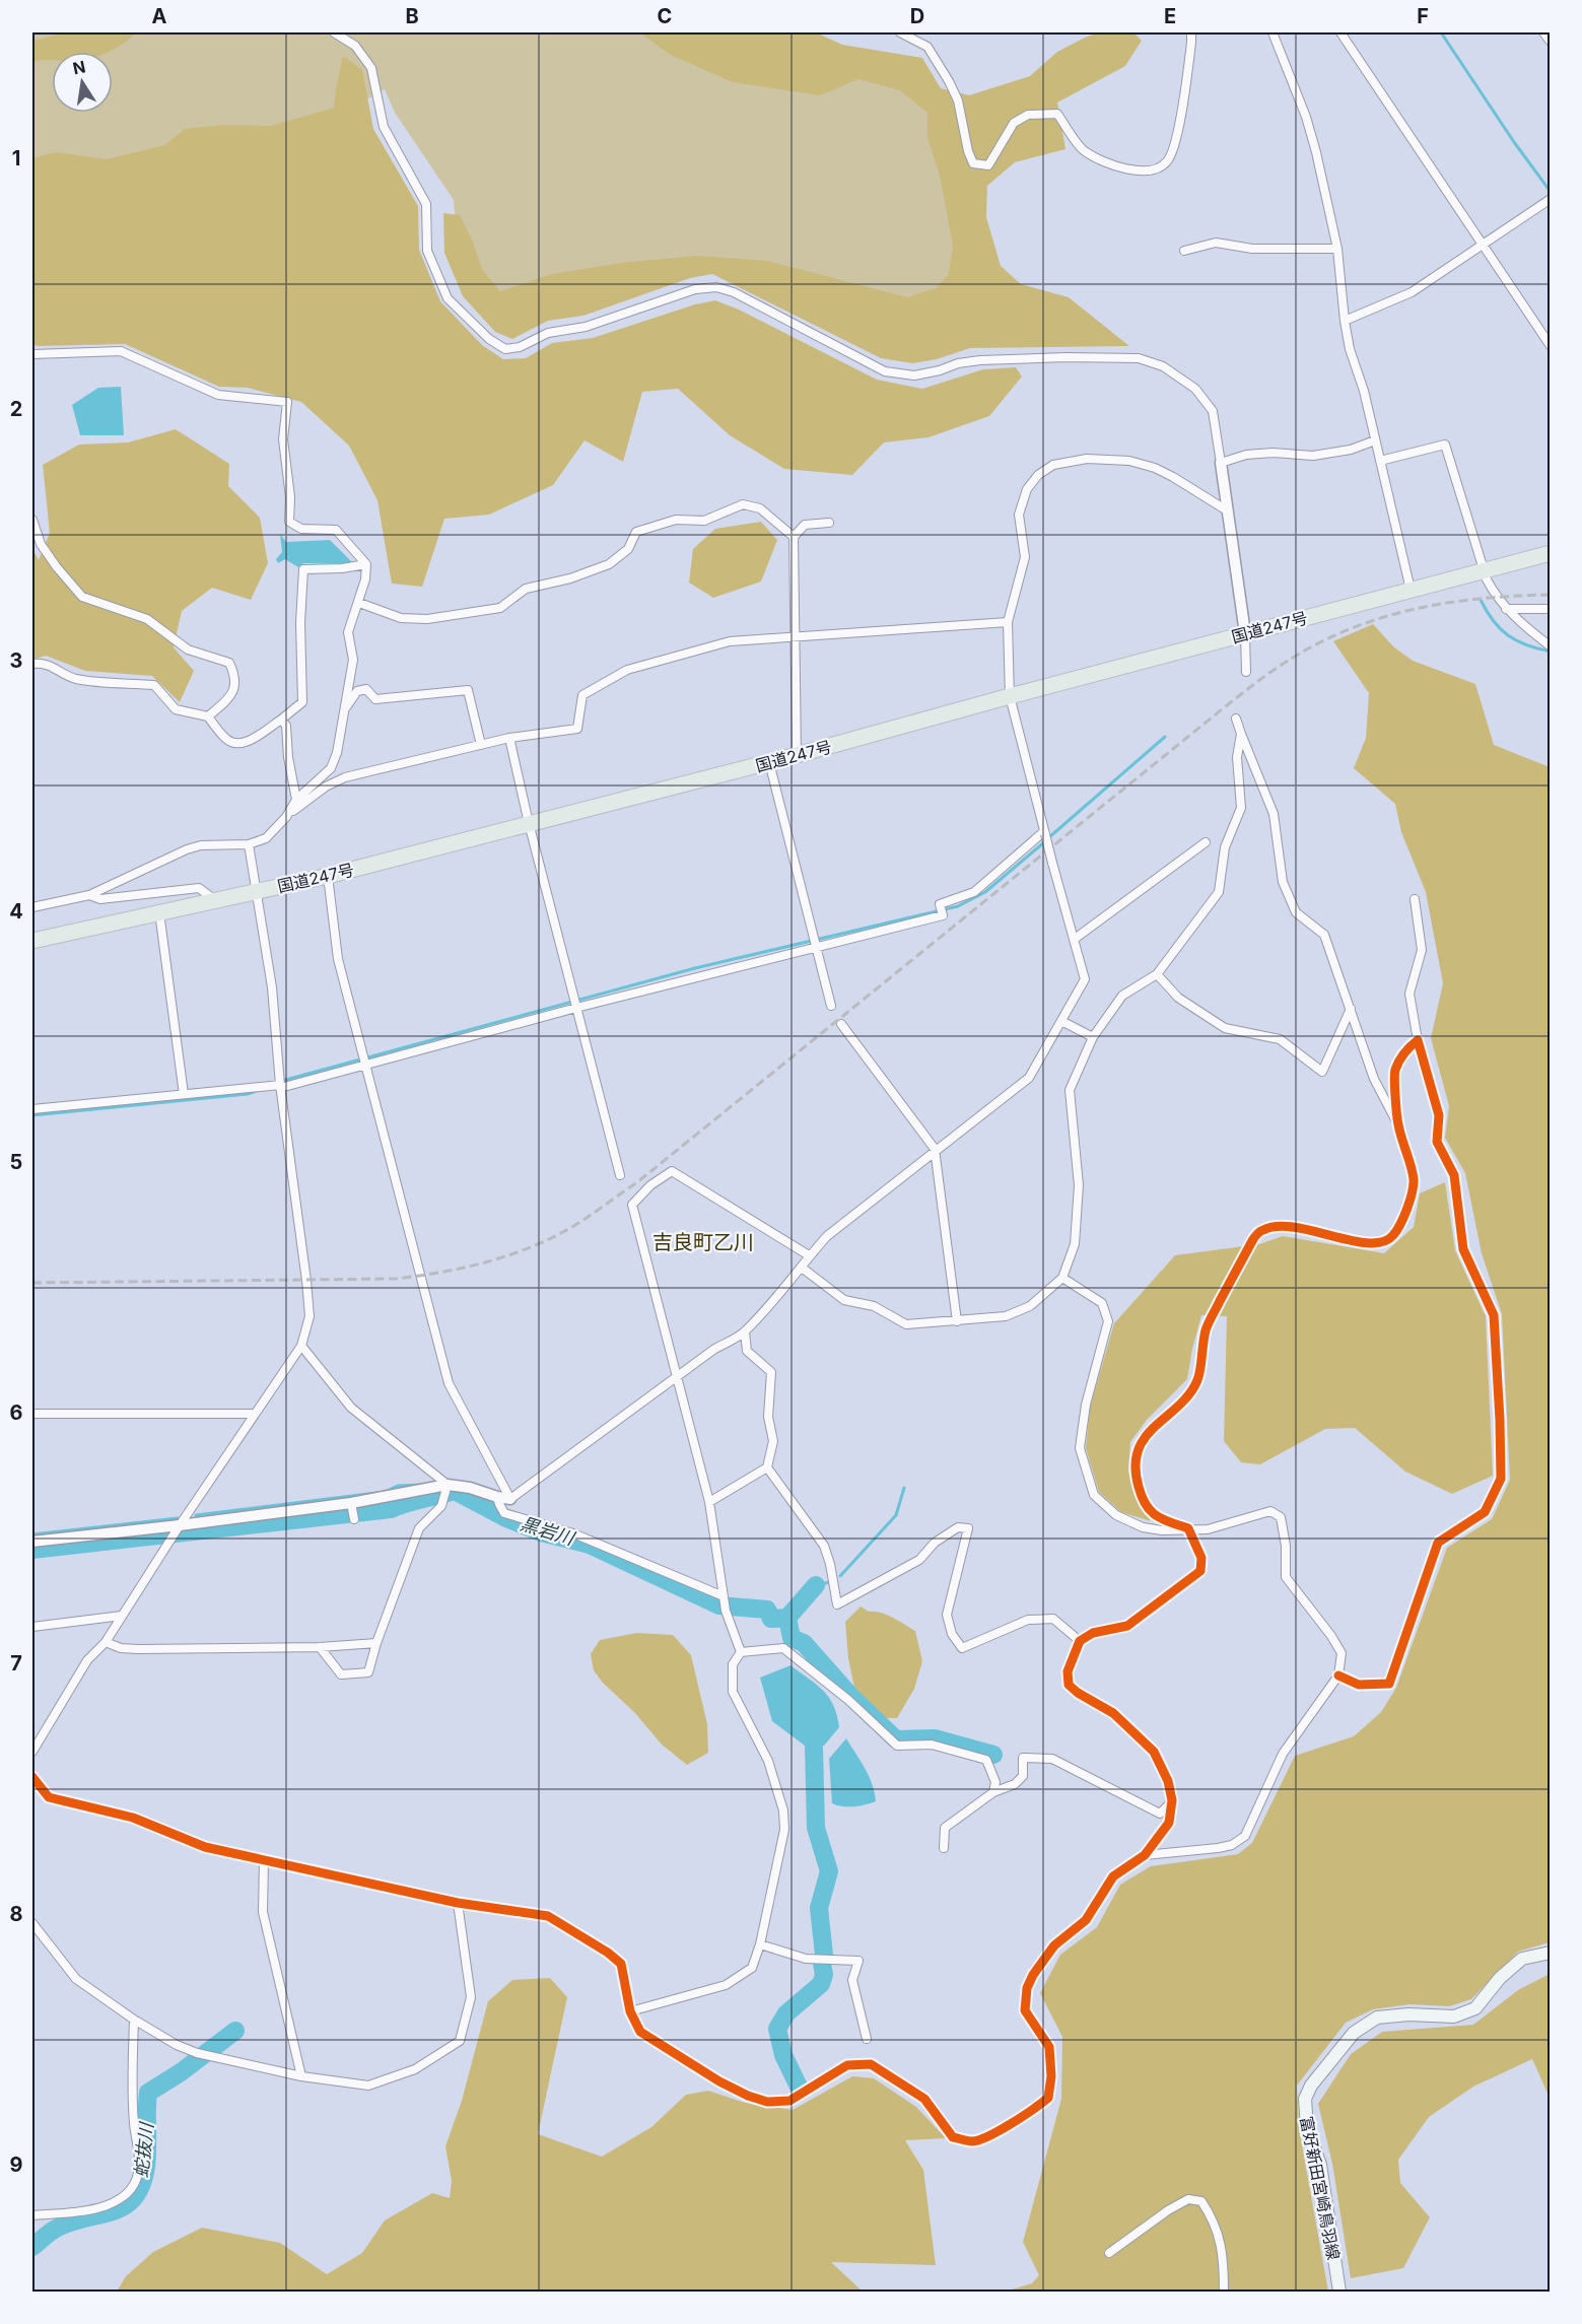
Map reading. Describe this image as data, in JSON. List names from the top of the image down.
{
  "streets": {
    "highway": ["国道247号"],
    "main road": ["富好新田宮崎鳥羽線"]
  },
  "districts": ["吉良町乙川"],
  "water": ["黒岩川", "蛇抜川"],
  "north": "top",
  "grid": {
    "columns": [
      "A",
      "B",
      "C",
      "D",
      "E",
      "F"
    ],
    "rows": [
      "1",
      "2",
      "3",
      "4",
      "5",
      "6",
      "7",
      "8",
      "9"
    ]
  }
}
